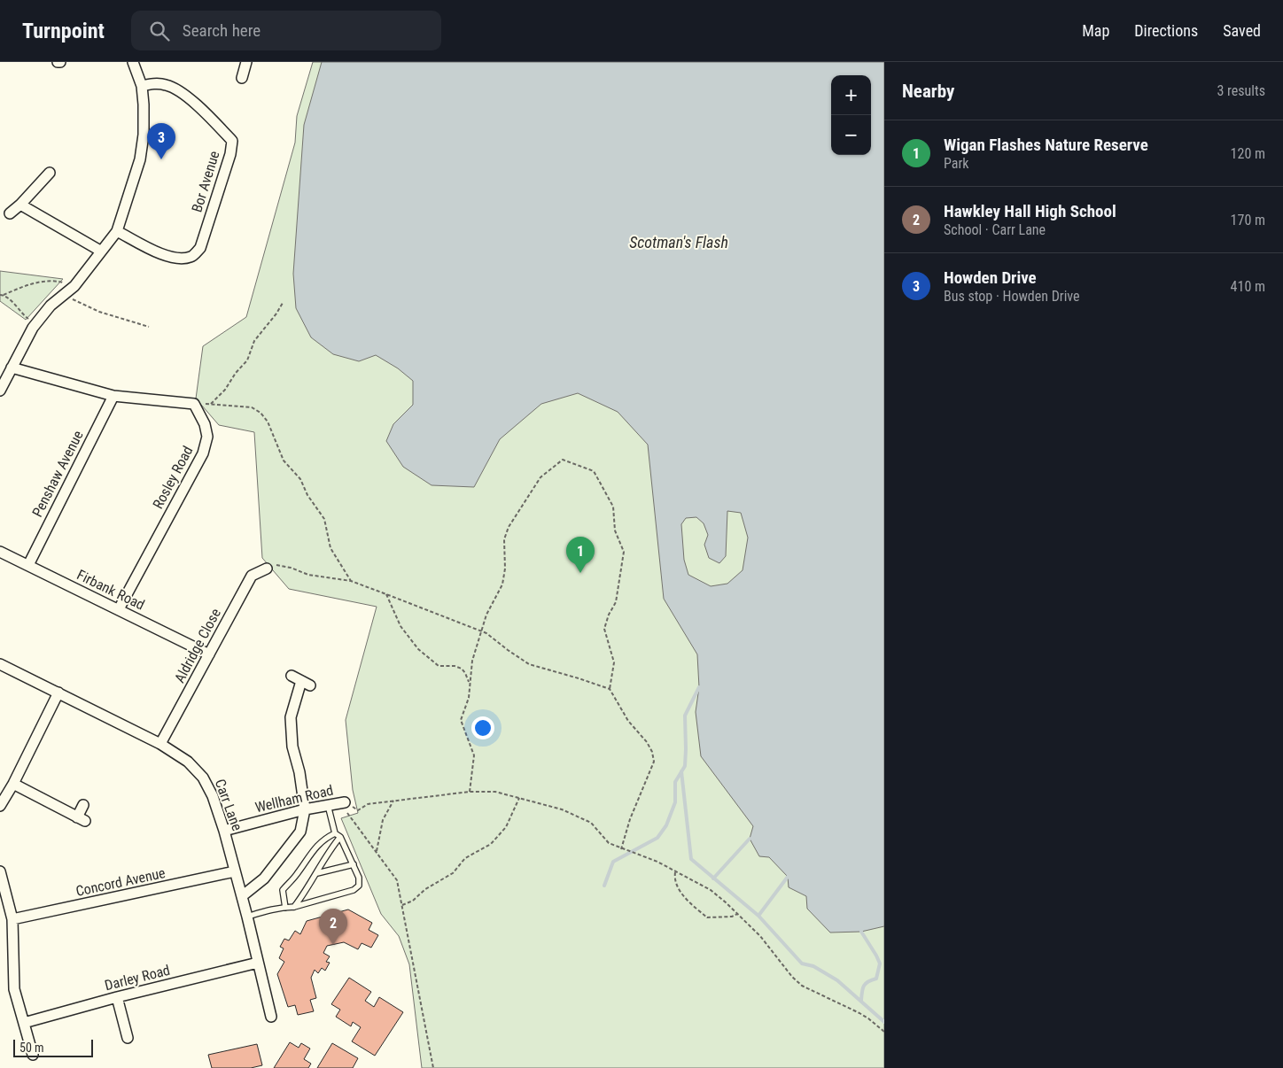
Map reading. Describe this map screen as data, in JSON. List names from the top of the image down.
{
  "streets": {
    "street": [
      "Bor Avenue",
      "Penshaw Avenue",
      "Rosley Road",
      "Firbank Road",
      "Aldridge Close",
      "Wellham Road",
      "Carr Lane",
      "Concord Avenue",
      "Darley Road"
    ]
  },
  "crossings": [
    ["Penshaw Avenue", "Firbank Road"],
    ["Rosley Road", "Firbank Road"],
    ["Firbank Road", "Aldridge Close"],
    ["Aldridge Close", "Carr Lane"],
    ["Wellham Road", "Carr Lane"],
    ["Carr Lane", "Concord Avenue"],
    ["Carr Lane", "Darley Road"]
  ],
  "water": ["Scotman's Flash"],
  "scale_bar": "50 m",
  "page": {
    "header": "Turnpoint",
    "search": "Search here",
    "nav": ["Map", "Directions", "Saved"],
    "heading": ["Nearby", "3 results"],
    "map_buttons": ["+", "−"],
    "list": [
      {
        "mark": "1",
        "name": "Wigan Flashes Nature Reserve",
        "note": "Park",
        "value": "120 m"
      },
      {
        "mark": "2",
        "name": "Hawkley Hall High School",
        "note": "School · Carr Lane",
        "value": "170 m"
      },
      {
        "mark": "3",
        "name": "Howden Drive",
        "note": "Bus stop · Howden Drive",
        "value": "410 m"
      }
    ],
    "pins": ["3", "1", "2"],
    "scale": "50 m"
  }
}
